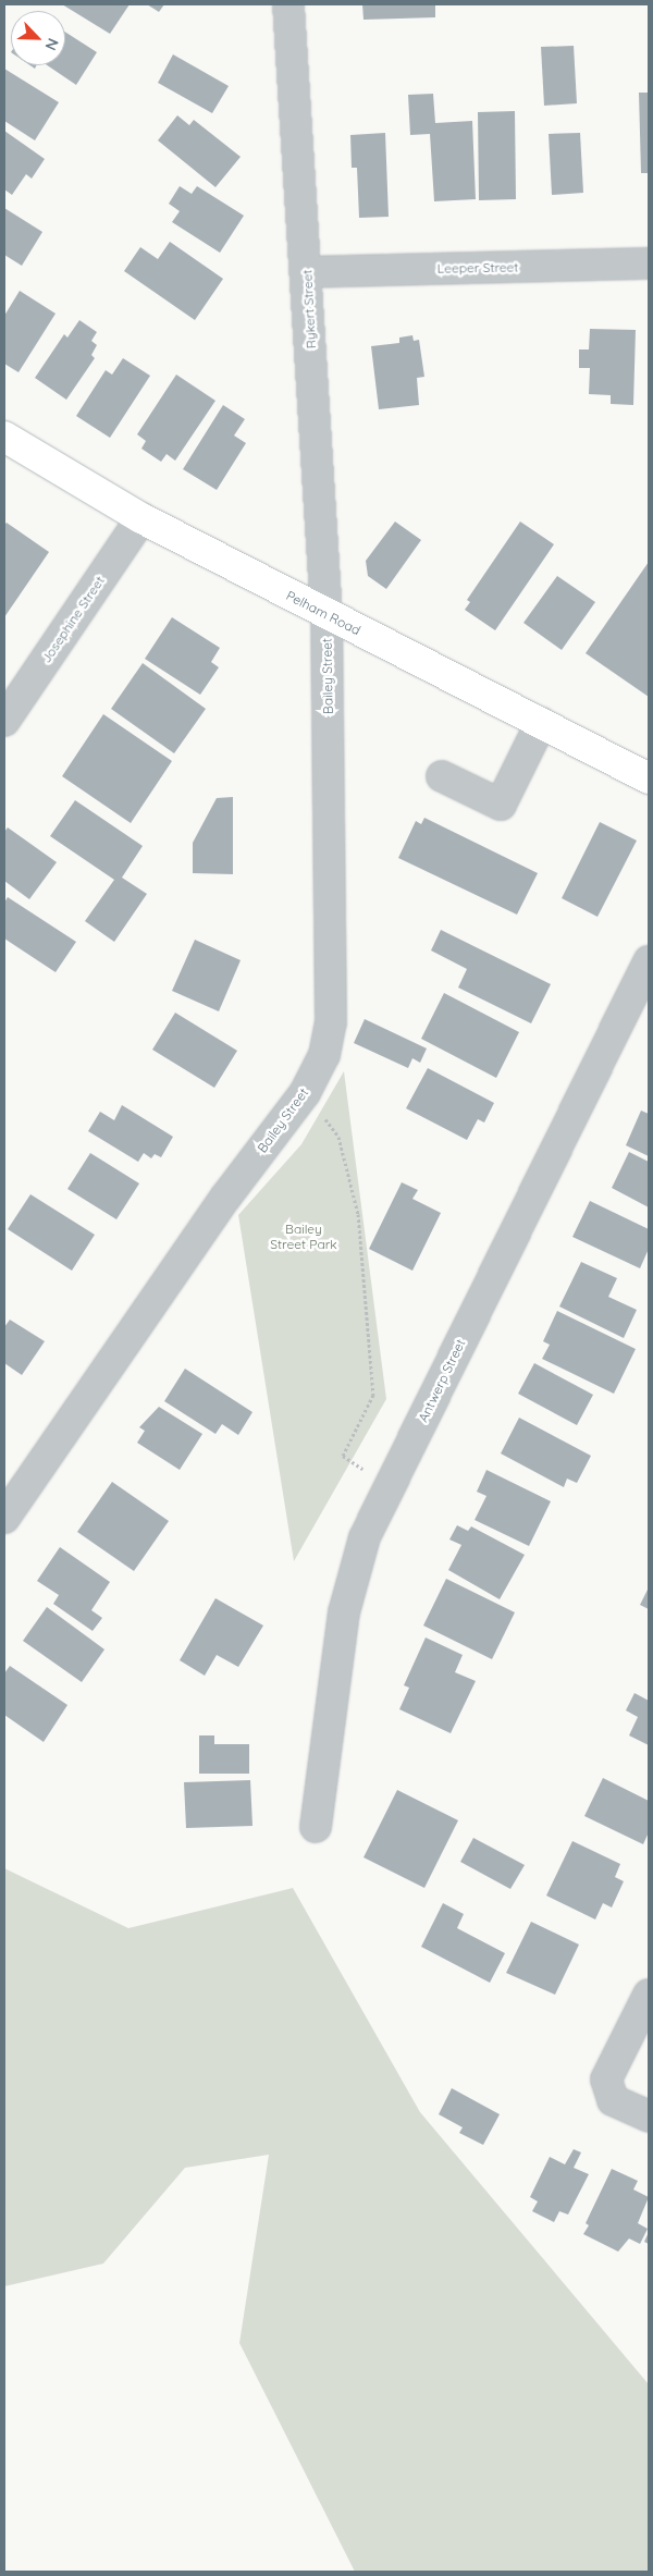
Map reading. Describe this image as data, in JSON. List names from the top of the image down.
{
  "streets": {
    "main road": ["Pelham Road"],
    "street": [
      "Leeper Street",
      "Rykert Street",
      "Josephine Street",
      "Bailey Street",
      "Antwerp Street"
    ]
  },
  "crossings": [
    ["Leeper Street", "Rykert Street"],
    ["Rykert Street", "Pelham Road"],
    ["Rykert Street", "Bailey Street"],
    ["Pelham Road", "Josephine Street"],
    ["Pelham Road", "Bailey Street"]
  ],
  "parks": ["Bailey Street Park"],
  "north": "bottom right"
}
